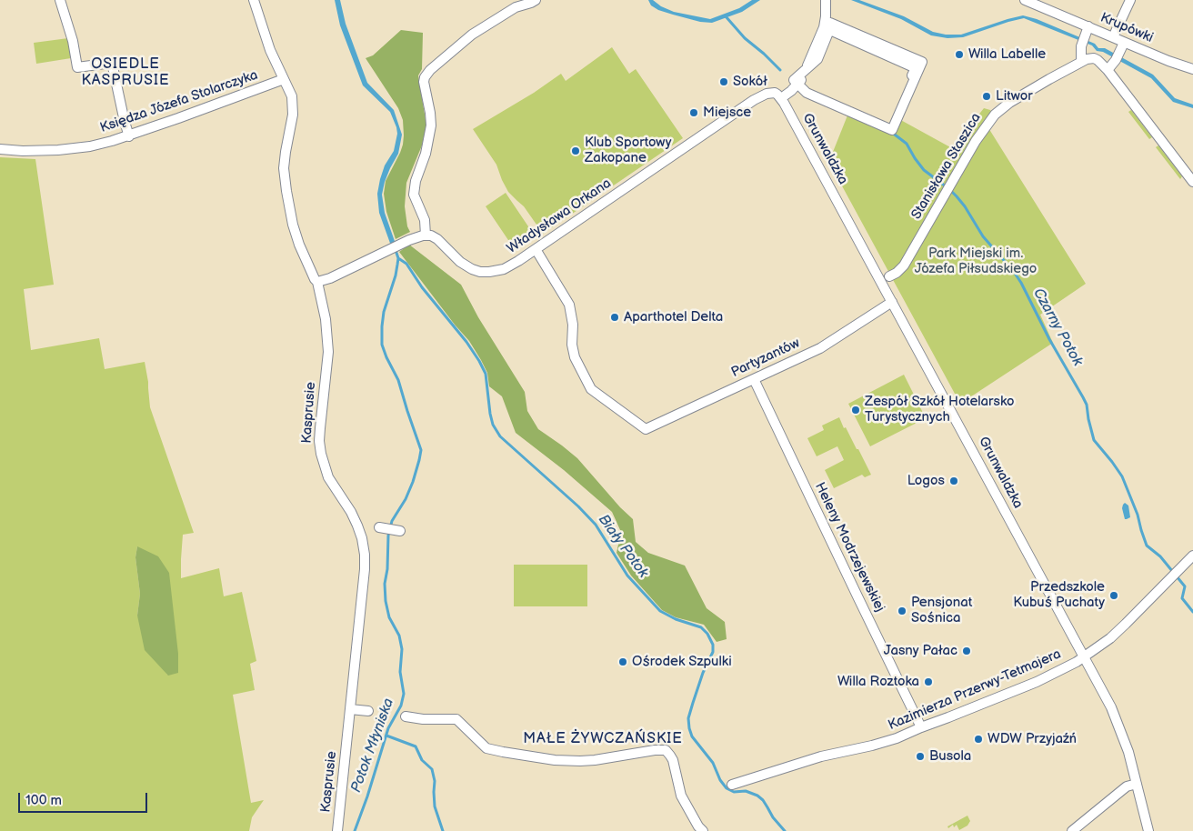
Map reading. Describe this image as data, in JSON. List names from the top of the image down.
{
  "streets": {
    "street": [
      "Krupówki",
      "Księdza Józefa Stolarczyka",
      "Grunwaldzka",
      "Stanisława Staszica",
      "Władysława Orkana",
      "Partyzantów",
      "Kasprusie",
      "Heleny Modrzejewskiej",
      "Kazimierza Przerwy-Tetmajera"
    ]
  },
  "crossings": [
    ["Księdza Józefa Stolarczyka", "Kasprusie"],
    ["Grunwaldzka", "Władysława Orkana"],
    ["Grunwaldzka", "Partyzantów"],
    ["Grunwaldzka", "Kazimierza Przerwy-Tetmajera"],
    ["Władysława Orkana", "Partyzantów"],
    ["Partyzantów", "Heleny Modrzejewskiej"],
    ["Heleny Modrzejewskiej", "Kazimierza Przerwy-Tetmajera"]
  ],
  "districts": ["OSIEDLE KASPRUSIE", "MAŁE ŻYWCZAŃSKIE"],
  "water": ["Czarny Potok", "Biały Potok", "Potok Młyniska"],
  "parks": ["Park Miejski im. Józefa Piłsudskiego"],
  "places": [
    "Willa Labelle",
    "Sokół",
    "Litwor",
    "Miejsce",
    "Klub Sportowy Zakopane",
    "Aparthotel Delta",
    "Zespół Szkół Hotelarsko Turystycznych",
    "Logos",
    "Przedszkole Kubuś Puchaty",
    "Pensjonat Sośnica",
    "Jasny Pałac",
    "Ośrodek Szpulki",
    "Willa Roztoka",
    "WDW Przyjaźń",
    "Busola"
  ],
  "scale_bar": "100 m"
}
